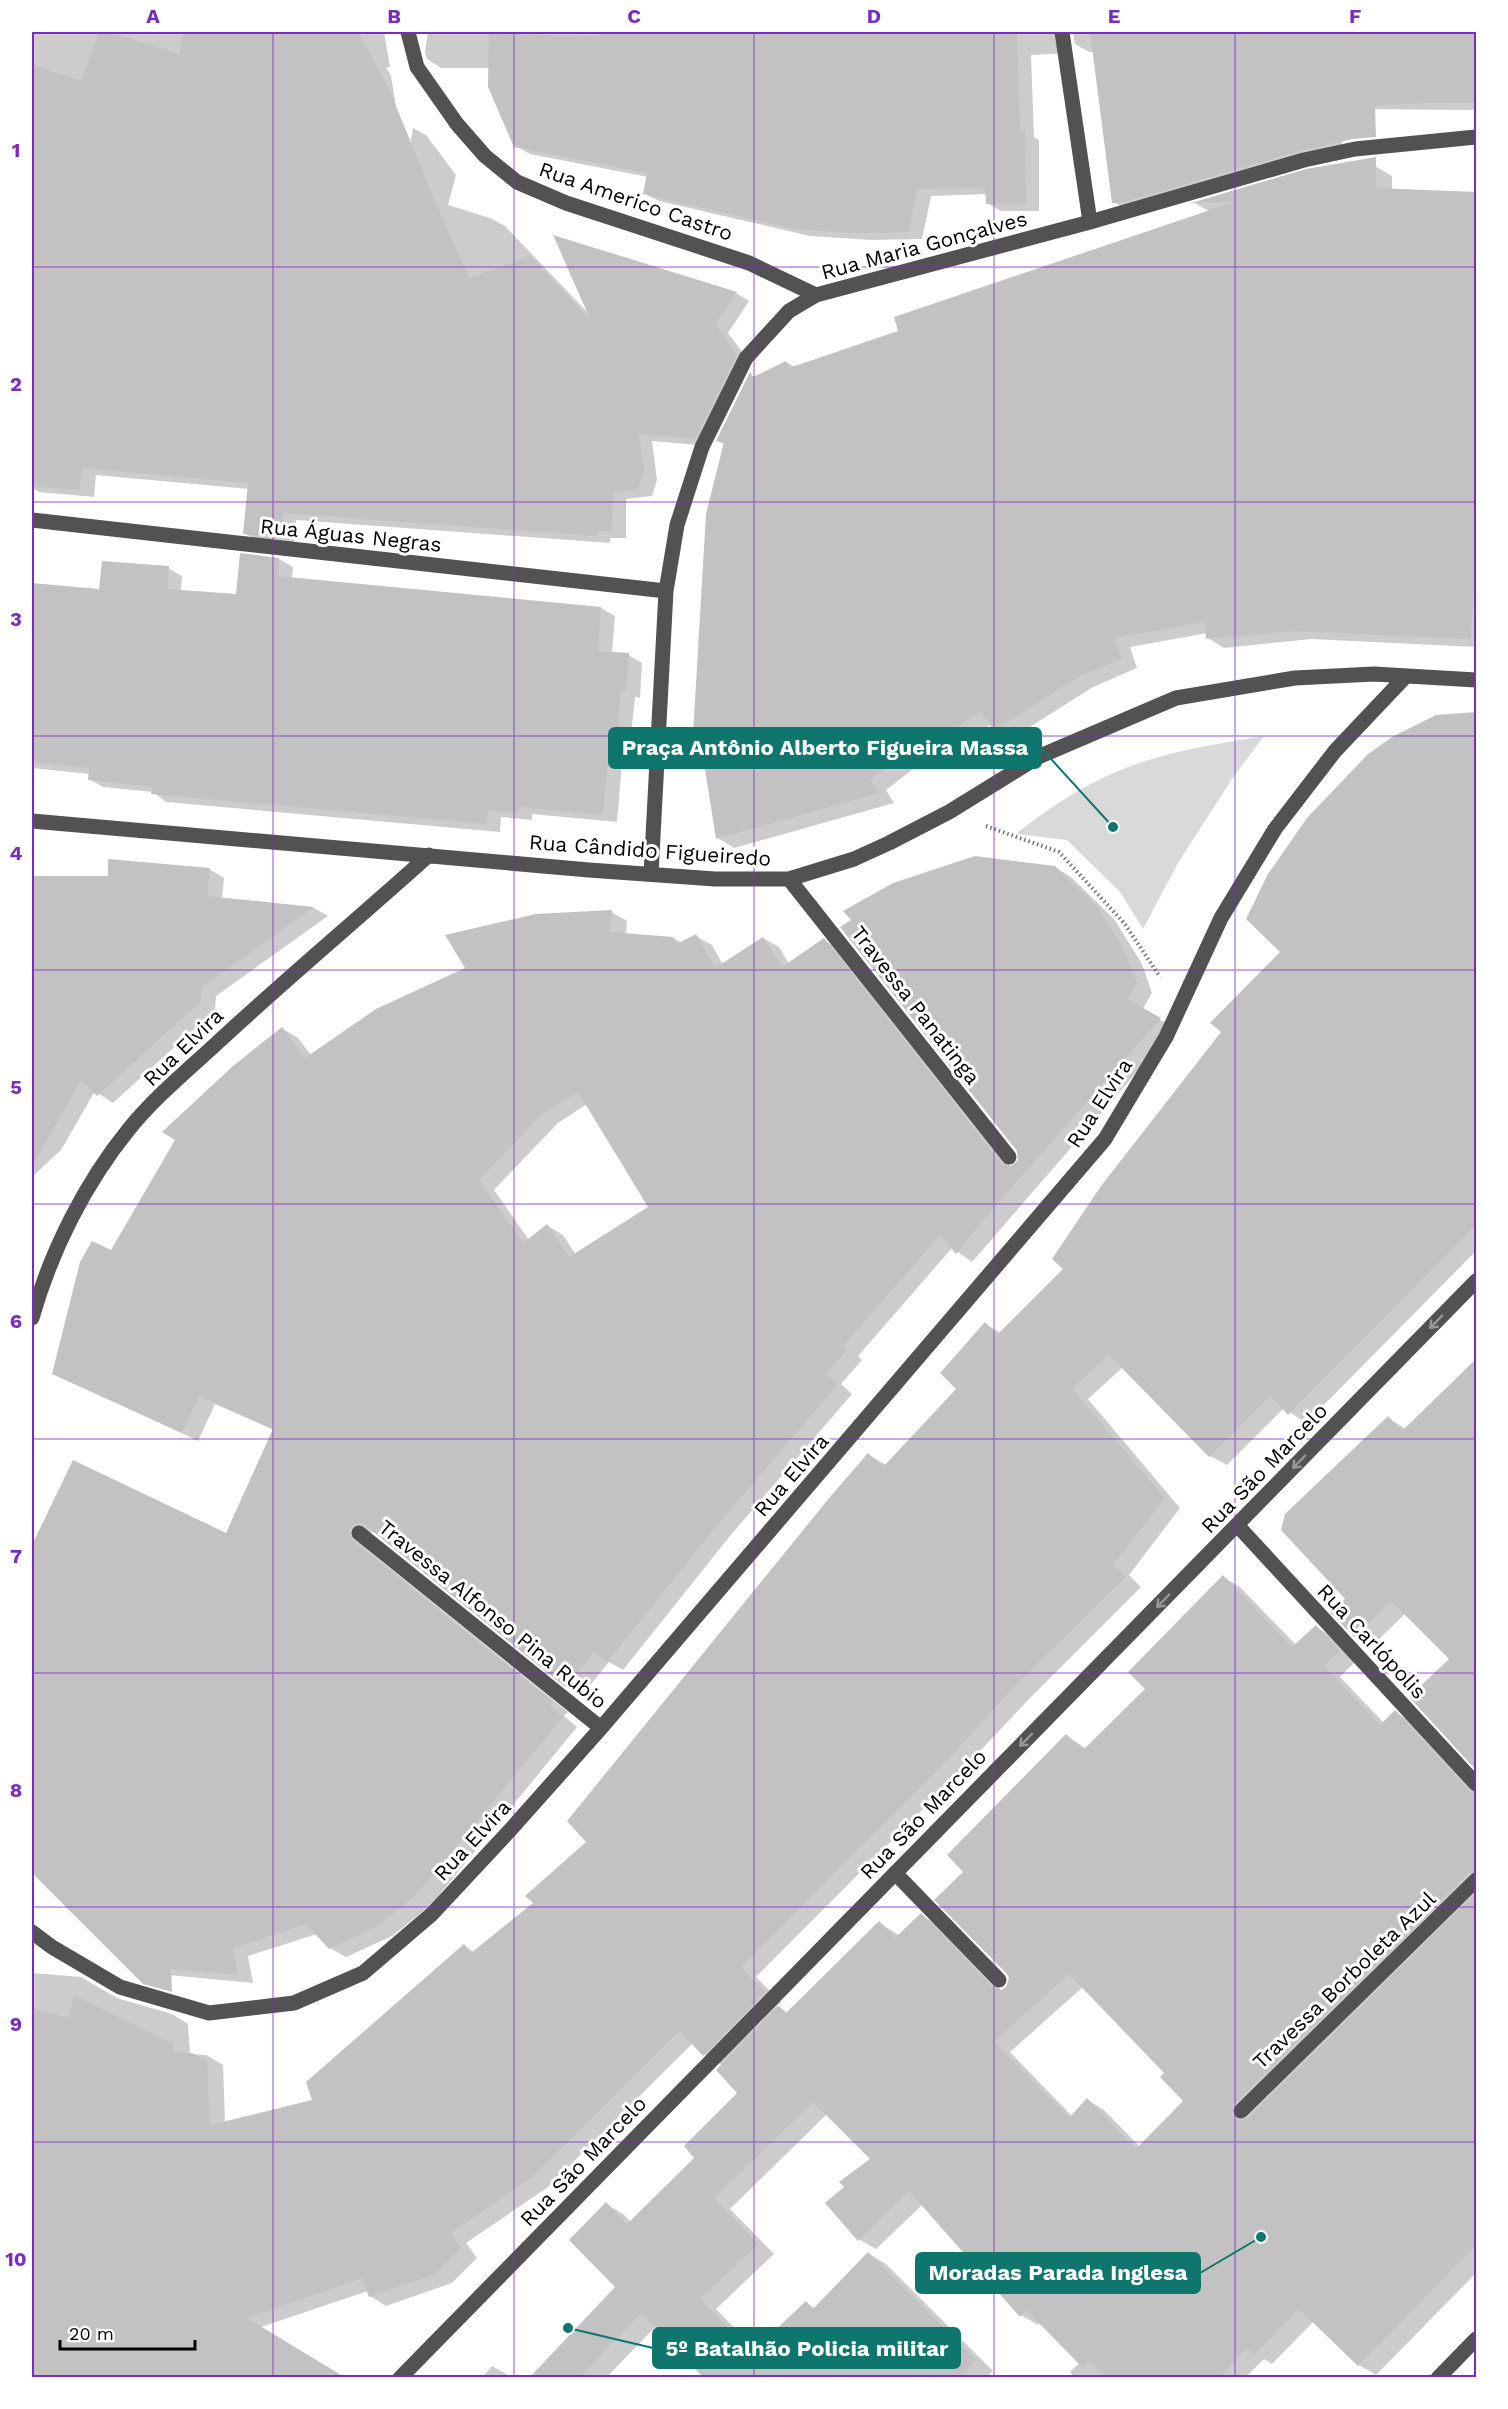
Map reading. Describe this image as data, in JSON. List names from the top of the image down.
{
  "streets": {
    "street": [
      "Rua Americo Castro",
      "Rua Maria Gonçalves",
      "Rua Águas Negras",
      "Rua Cândido Figueiredo",
      "Travessa Panatinga",
      "Rua Elvira",
      "Rua São Marcelo",
      "Travessa Alfonso Pina Rubio",
      "Rua Carlópolis",
      "Travessa Borboleta Azul"
    ]
  },
  "crossings": [
    ["Rua Americo Castro", "Rua Maria Gonçalves"],
    ["Rua Maria Gonçalves", "Rua Águas Negras"],
    ["Rua Maria Gonçalves", "Rua Cândido Figueiredo"],
    ["Rua Cândido Figueiredo", "Travessa Panatinga"],
    ["Rua Cândido Figueiredo", "Rua Elvira"],
    ["Rua Elvira", "Travessa Alfonso Pina Rubio"],
    ["Rua São Marcelo", "Rua Carlópolis"]
  ],
  "one_way": ["Rua São Marcelo"],
  "places": ["Praça Antônio Alberto Figueira Massa", "Moradas Parada Inglesa", "5º Batalhão Policia militar"],
  "scale_bar": "20 m",
  "grid": {
    "columns": [
      "A",
      "B",
      "C",
      "D",
      "E",
      "F"
    ],
    "rows": [
      "1",
      "2",
      "3",
      "4",
      "5",
      "6",
      "7",
      "8",
      "9",
      "10"
    ]
  }
}
